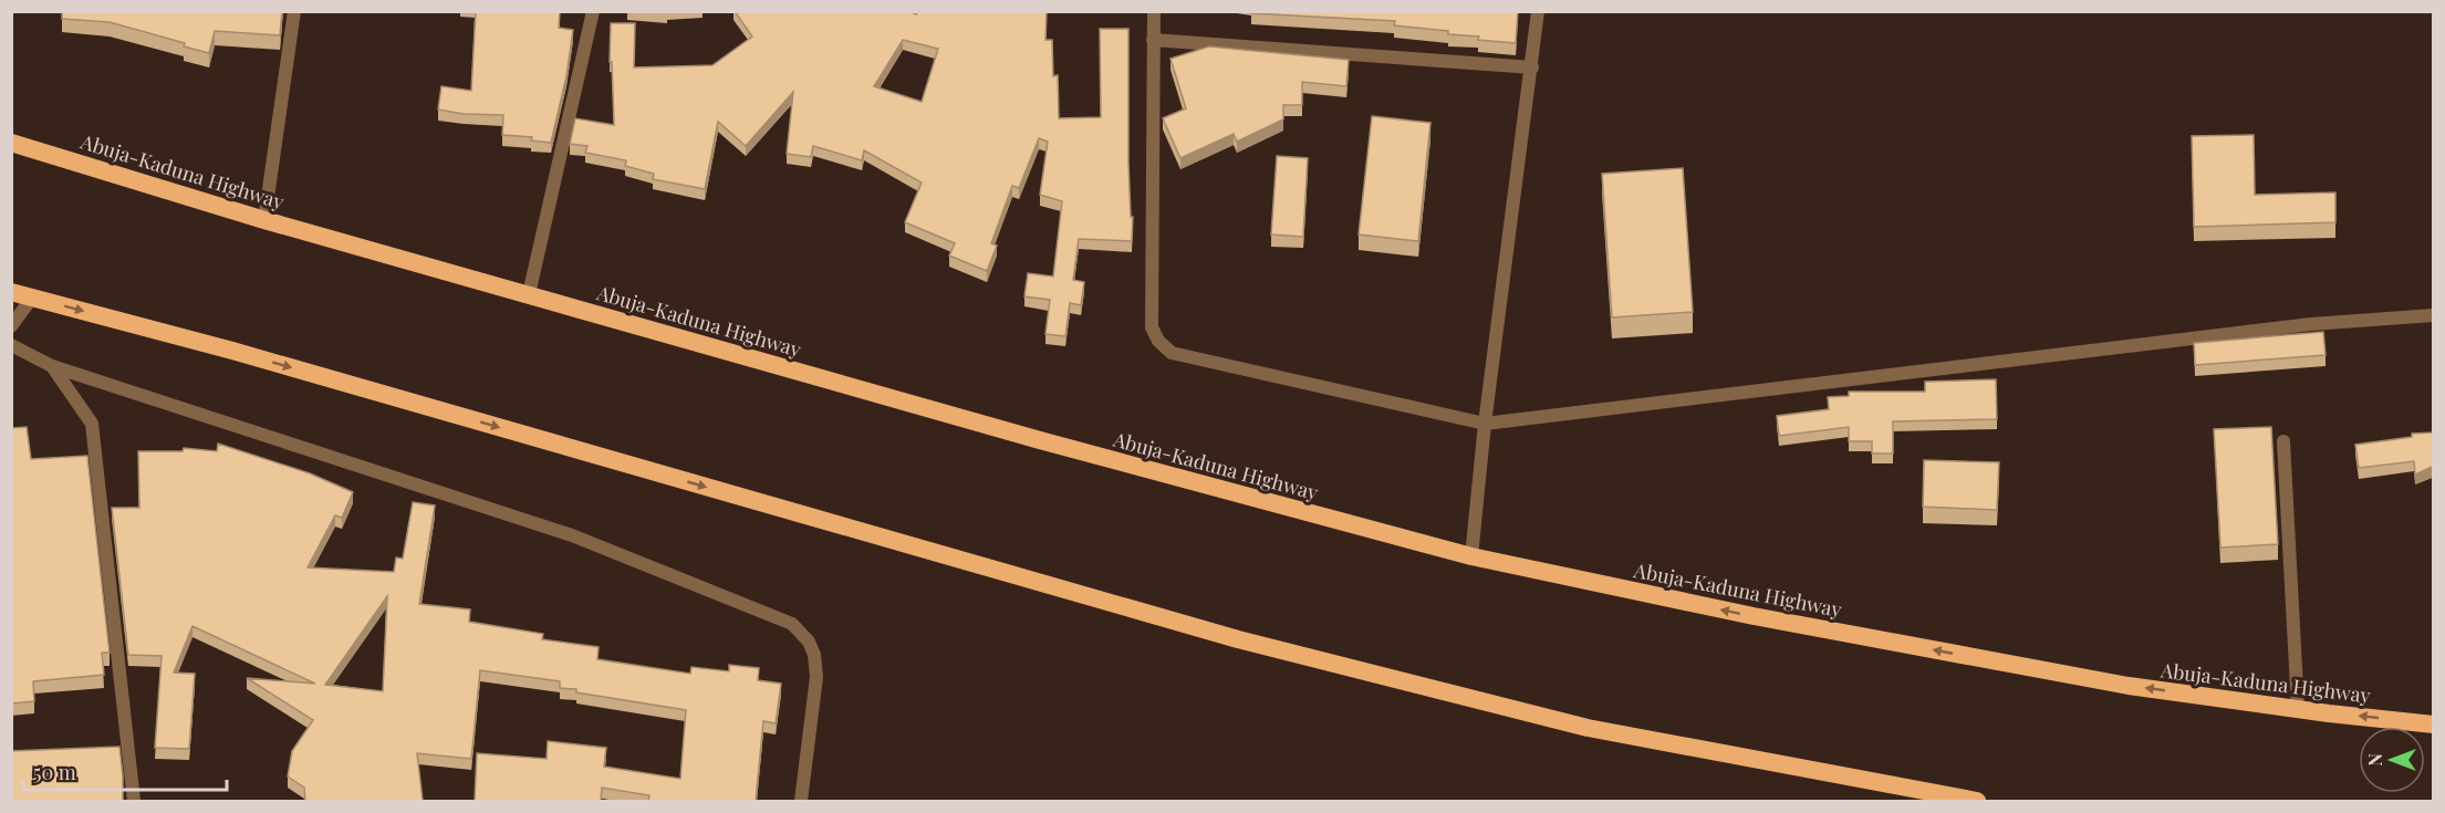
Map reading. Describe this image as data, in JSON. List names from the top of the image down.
{
  "streets": {
    "highway": ["Abuja-Kaduna Highway"]
  },
  "scale_bar": "50 m",
  "north": "left"
}
